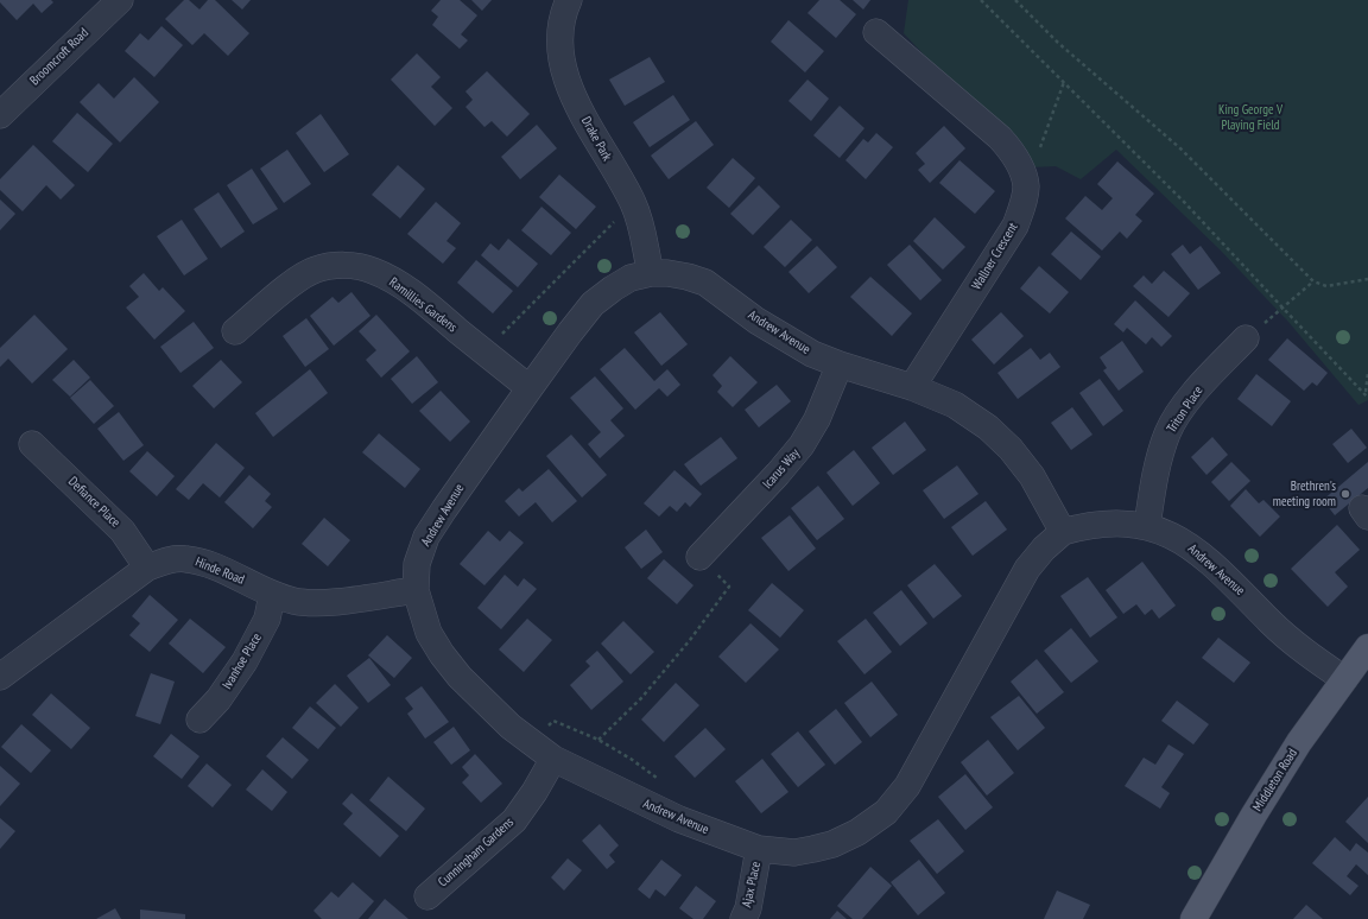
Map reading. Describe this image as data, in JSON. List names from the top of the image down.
{
  "streets": {
    "main road": ["Middleton Road"],
    "street": [
      "Broomcroft Road",
      "Drake Park",
      "Wallner Crescent",
      "Ramillies Gardens",
      "Andrew Avenue",
      "Triton Place",
      "Icarus Way",
      "Defiance Place",
      "Hinde Road",
      "Ivanhoe Place",
      "Cunningham Gardens",
      "Ajax Place"
    ]
  },
  "crossings": [
    ["Drake Park", "Andrew Avenue"],
    ["Wallner Crescent", "Andrew Avenue"],
    ["Ramillies Gardens", "Andrew Avenue"],
    ["Andrew Avenue", "Triton Place"],
    ["Andrew Avenue", "Icarus Way"],
    ["Andrew Avenue", "Hinde Road"],
    ["Andrew Avenue", "Middleton Road"],
    ["Andrew Avenue", "Cunningham Gardens"],
    ["Andrew Avenue", "Ajax Place"],
    ["Defiance Place", "Hinde Road"],
    ["Hinde Road", "Ivanhoe Place"]
  ],
  "parks": ["King George V Playing Field"],
  "places": ["Brethren's meeting room"]
}
